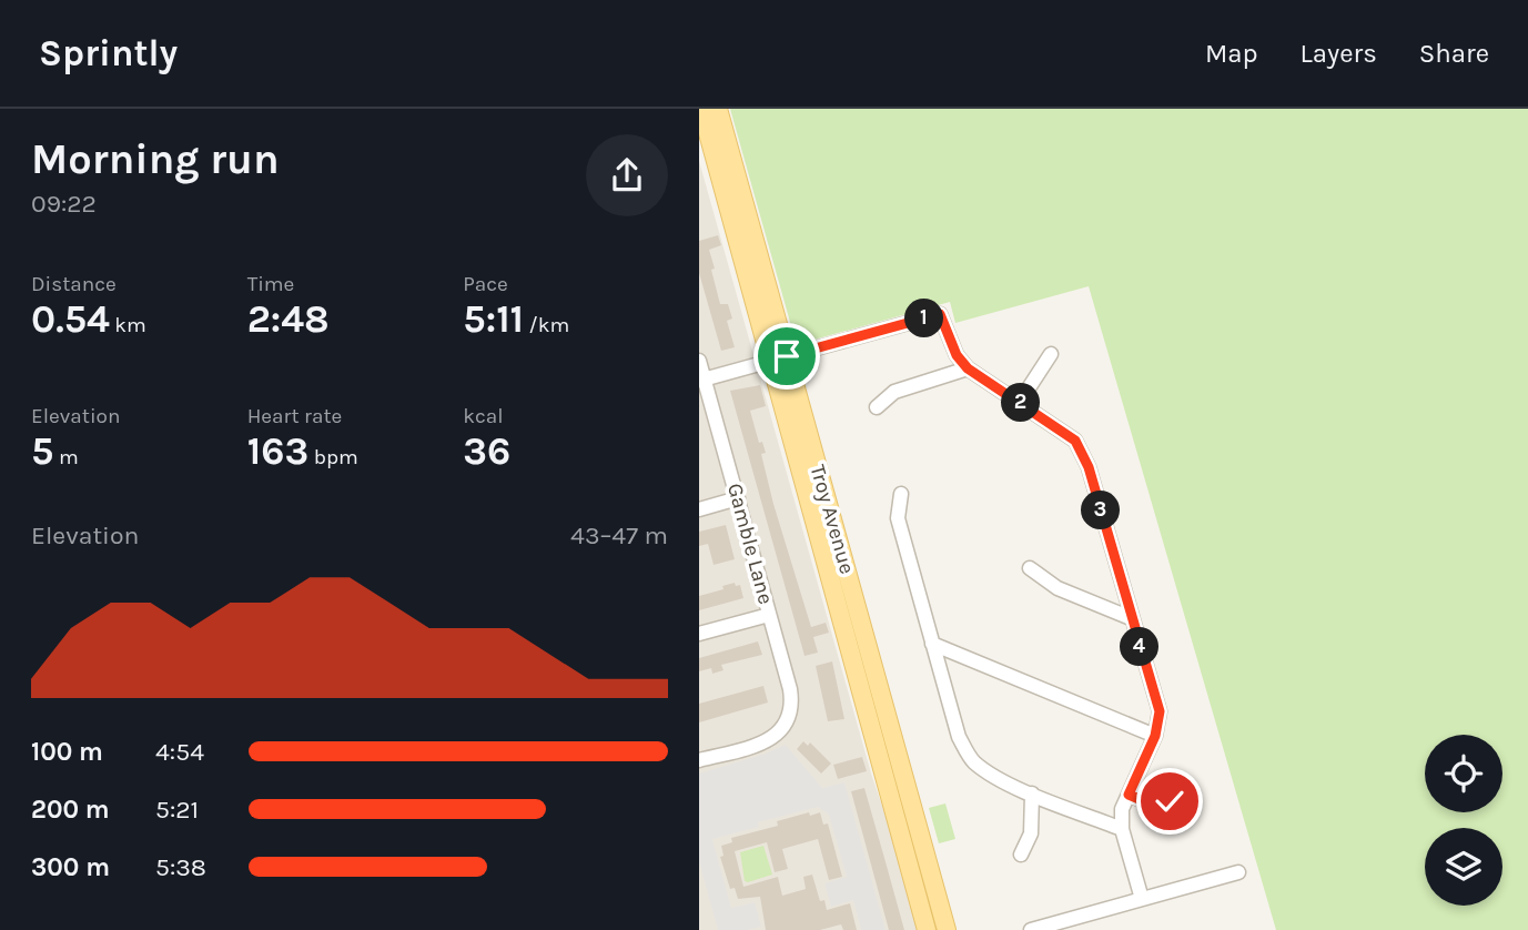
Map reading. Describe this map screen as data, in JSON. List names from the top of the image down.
{
  "streets": {
    "main road": ["Troy Avenue"],
    "street": ["Gamble Lane"]
  },
  "page": {
    "header": "Sprintly",
    "nav": ["Map", "Layers", "Share"],
    "heading": ["Morning run", "09:22"],
    "stats": [
      ["Distance", "0.54 km"],
      ["Time", "2:48"],
      ["Pace", "5:11 /km"],
      ["Elevation", "5 m"],
      ["Heart rate", "163 bpm"],
      ["kcal", "36"]
    ],
    "pins": [
      "1",
      "2",
      "3",
      "4"
    ],
    "chart": ["Elevation", "43–47 m"],
    "list": [
      {
        "name": "100 m",
        "note": "4:54"
      },
      {
        "name": "200 m",
        "note": "5:21"
      },
      {
        "name": "300 m",
        "note": "5:38"
      }
    ]
  }
}
